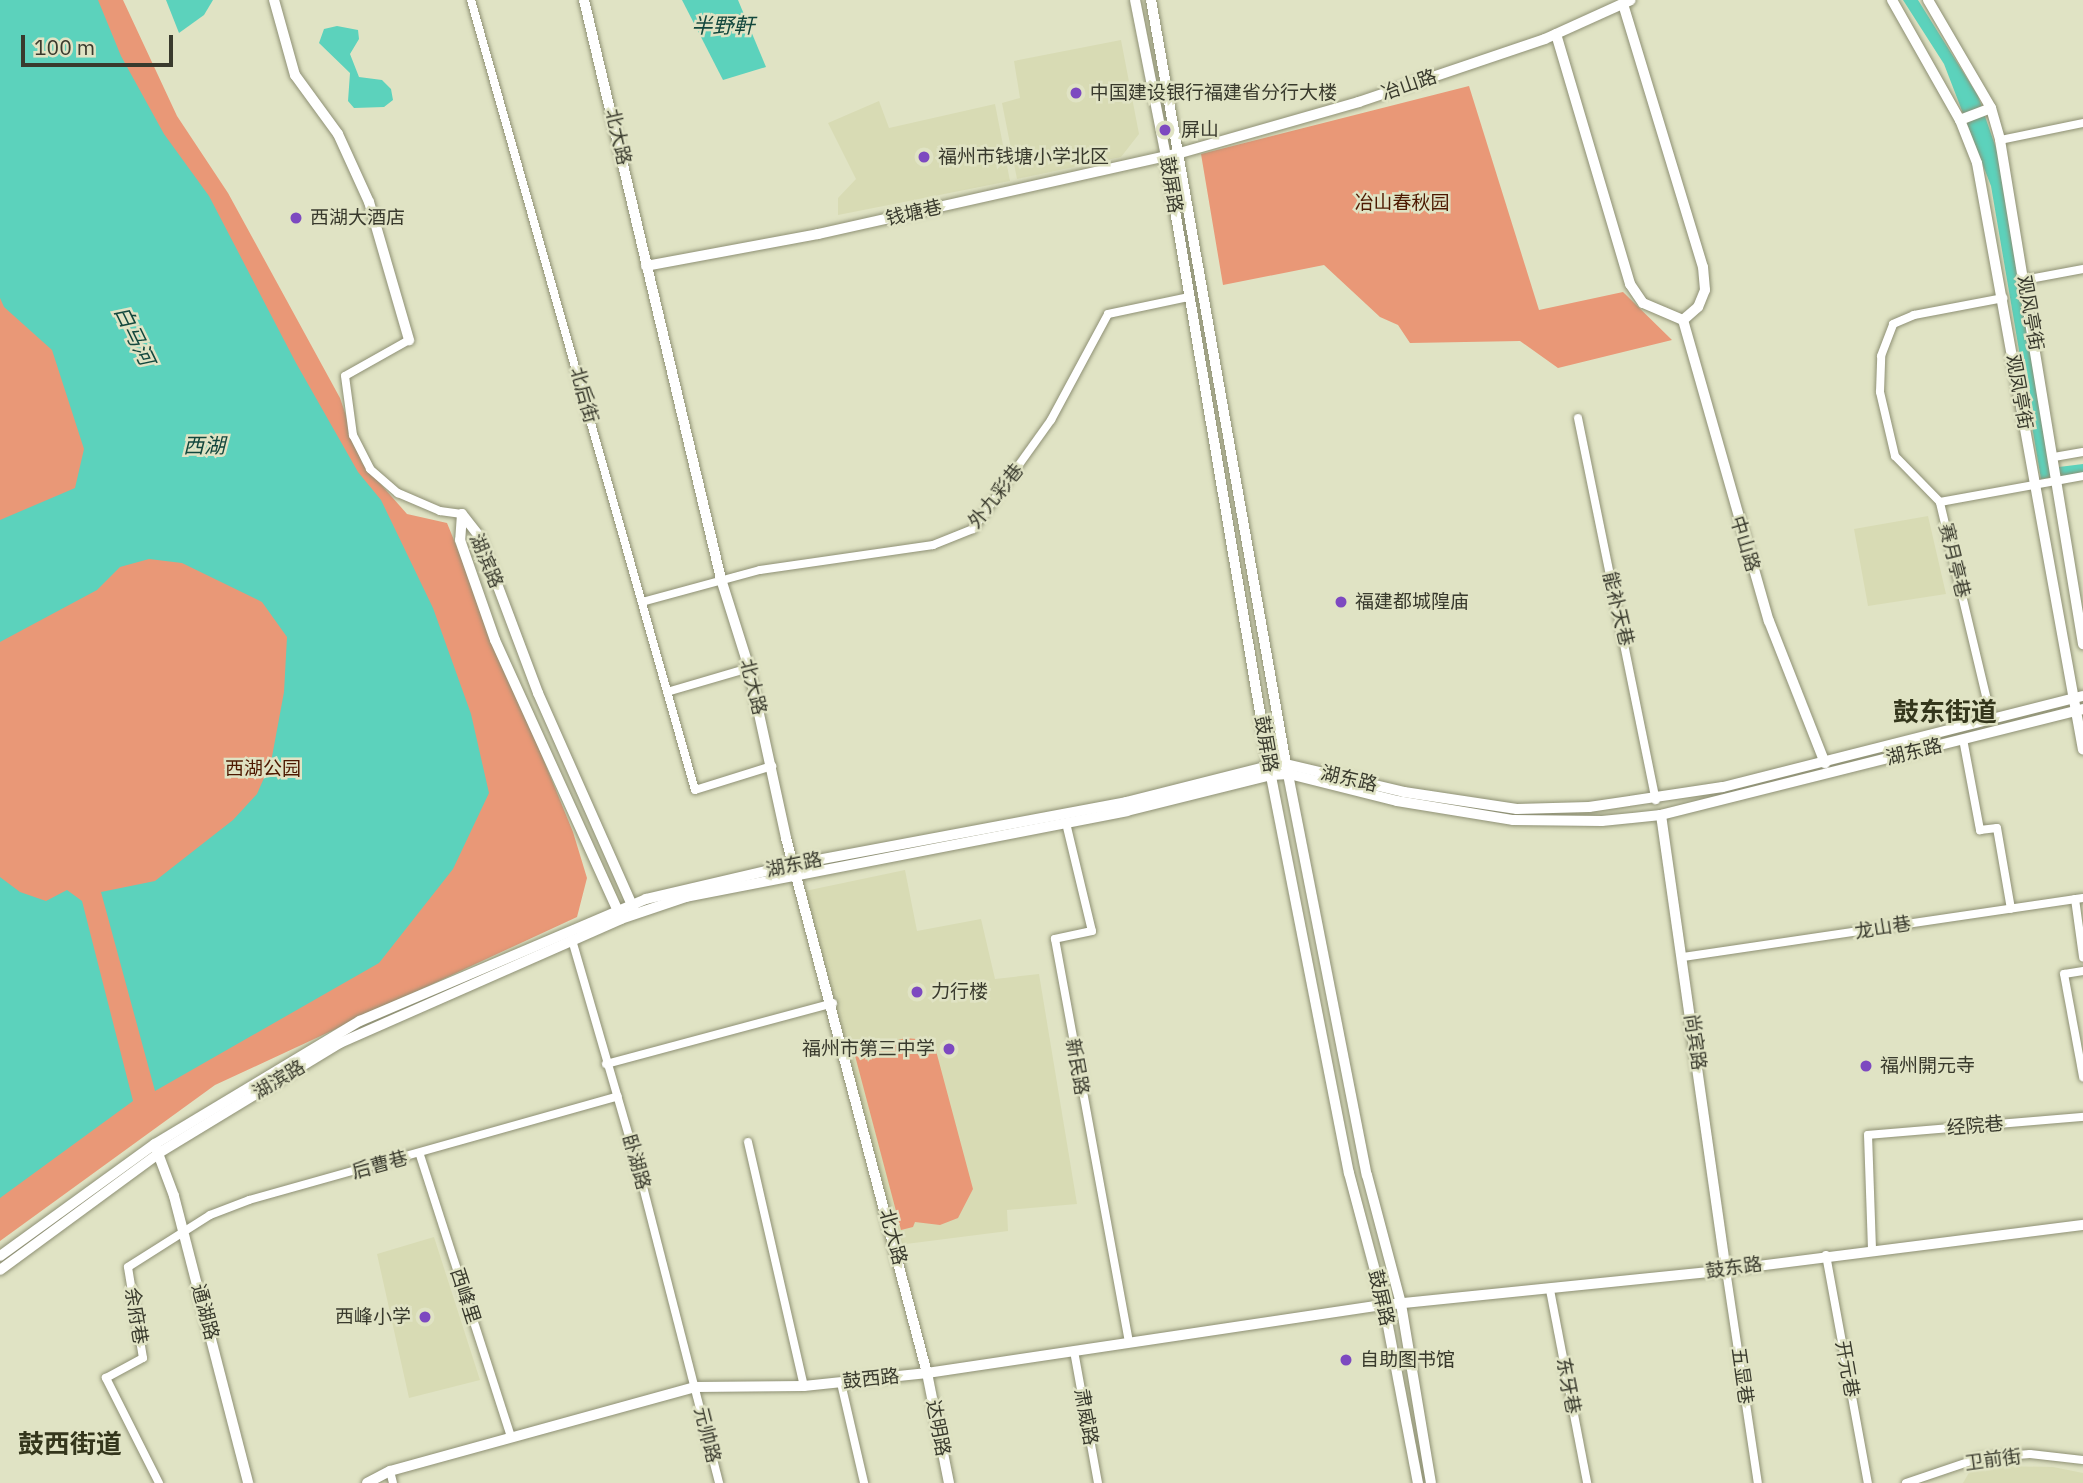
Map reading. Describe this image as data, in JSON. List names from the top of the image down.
{
  "streets": {
    "main road": ["鼓屏路", "湖滨路", "湖东路"],
    "street": [
      "冶山路",
      "北大路",
      "钱塘巷",
      "观风亭街",
      "观凤亭街",
      "北后街",
      "外九彩巷",
      "中山路",
      "赛月亭巷",
      "能补天巷",
      "龙山巷",
      "尚宾路",
      "新民路",
      "经院巷",
      "卧湖路",
      "后曹巷",
      "鼓东路",
      "西峰里",
      "通湖路",
      "余府巷",
      "开元巷",
      "五显巷",
      "鼓西路",
      "东牙巷",
      "肃威路",
      "达明路",
      "元帅路",
      "卫前街"
    ]
  },
  "crossings": [
    ["冶山路", "鼓屏路"],
    ["冶山路", "钱塘巷"],
    ["北大路", "钱塘巷"],
    ["北大路", "北后街"],
    ["北大路", "外九彩巷"],
    ["北大路", "湖东路"],
    ["北大路", "鼓西路"],
    ["北大路", "达明路"],
    ["鼓屏路", "钱塘巷"],
    ["鼓屏路", "外九彩巷"],
    ["鼓屏路", "湖东路"],
    ["鼓屏路", "鼓东路"],
    ["鼓屏路", "鼓西路"],
    ["观凤亭街", "赛月亭巷"],
    ["观凤亭街", "湖东路"],
    ["北后街", "外九彩巷"],
    ["中山路", "湖东路"],
    ["湖滨路", "湖东路"],
    ["湖滨路", "卧湖路"],
    ["湖滨路", "通湖路"],
    ["赛月亭巷", "湖东路"],
    ["能补天巷", "湖东路"],
    ["湖东路", "尚宾路"],
    ["湖东路", "新民路"],
    ["龙山巷", "尚宾路"],
    ["尚宾路", "鼓东路"],
    ["尚宾路", "五显巷"],
    ["新民路", "鼓西路"],
    ["经院巷", "鼓东路"],
    ["卧湖路", "后曹巷"],
    ["卧湖路", "鼓西路"],
    ["卧湖路", "元帅路"],
    ["后曹巷", "西峰里"],
    ["后曹巷", "通湖路"],
    ["后曹巷", "余府巷"],
    ["鼓东路", "开元巷"],
    ["鼓东路", "五显巷"],
    ["鼓东路", "鼓西路"],
    ["鼓东路", "东牙巷"],
    ["西峰里", "鼓西路"],
    ["鼓西路", "肃威路"],
    ["鼓西路", "达明路"],
    ["鼓西路", "元帅路"]
  ],
  "districts": ["鼓东街道", "鼓西街道"],
  "water": ["半野軒", "白马河", "西湖"],
  "parks": ["冶山春秋园", "西湖公园"],
  "places": [
    "中国建设银行福建省分行大楼",
    "屏山",
    "福州市钱塘小学北区",
    "西湖大酒店",
    "福建都城隍庙",
    "力行楼",
    "福州市第三中学",
    "福州開元寺",
    "西峰小学",
    "自助图书馆"
  ],
  "scale_bar": "100 m"
}
